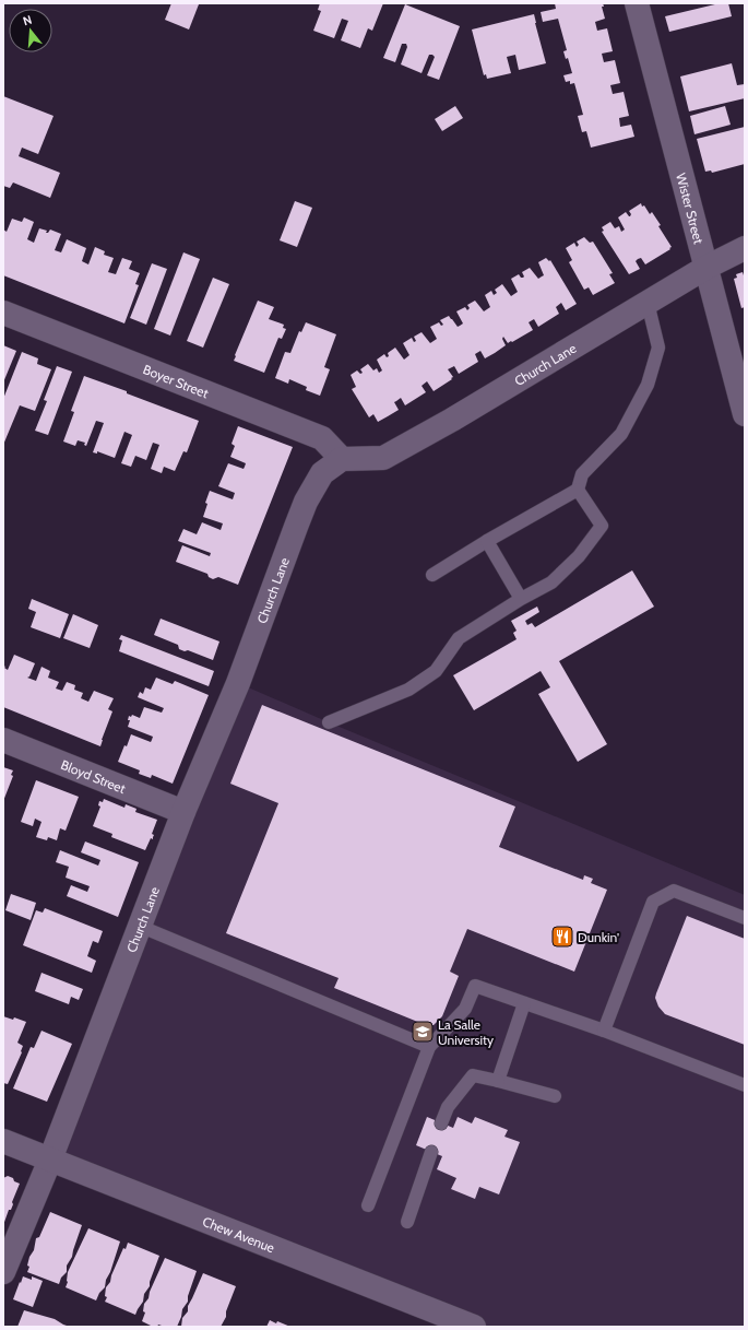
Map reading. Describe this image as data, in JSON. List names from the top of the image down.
{
  "streets": {
    "street": [
      "Wister Street",
      "Church Lane",
      "Boyer Street",
      "Bloyd Street",
      "Chew Avenue"
    ]
  },
  "crossings": [
    ["Wister Street", "Church Lane"],
    ["Church Lane", "Boyer Street"],
    ["Church Lane", "Bloyd Street"],
    ["Church Lane", "Chew Avenue"]
  ],
  "places": {
    "restaurant": ["Dunkin'"],
    "school or university": ["La Salle University"]
  },
  "north": "top"
}
